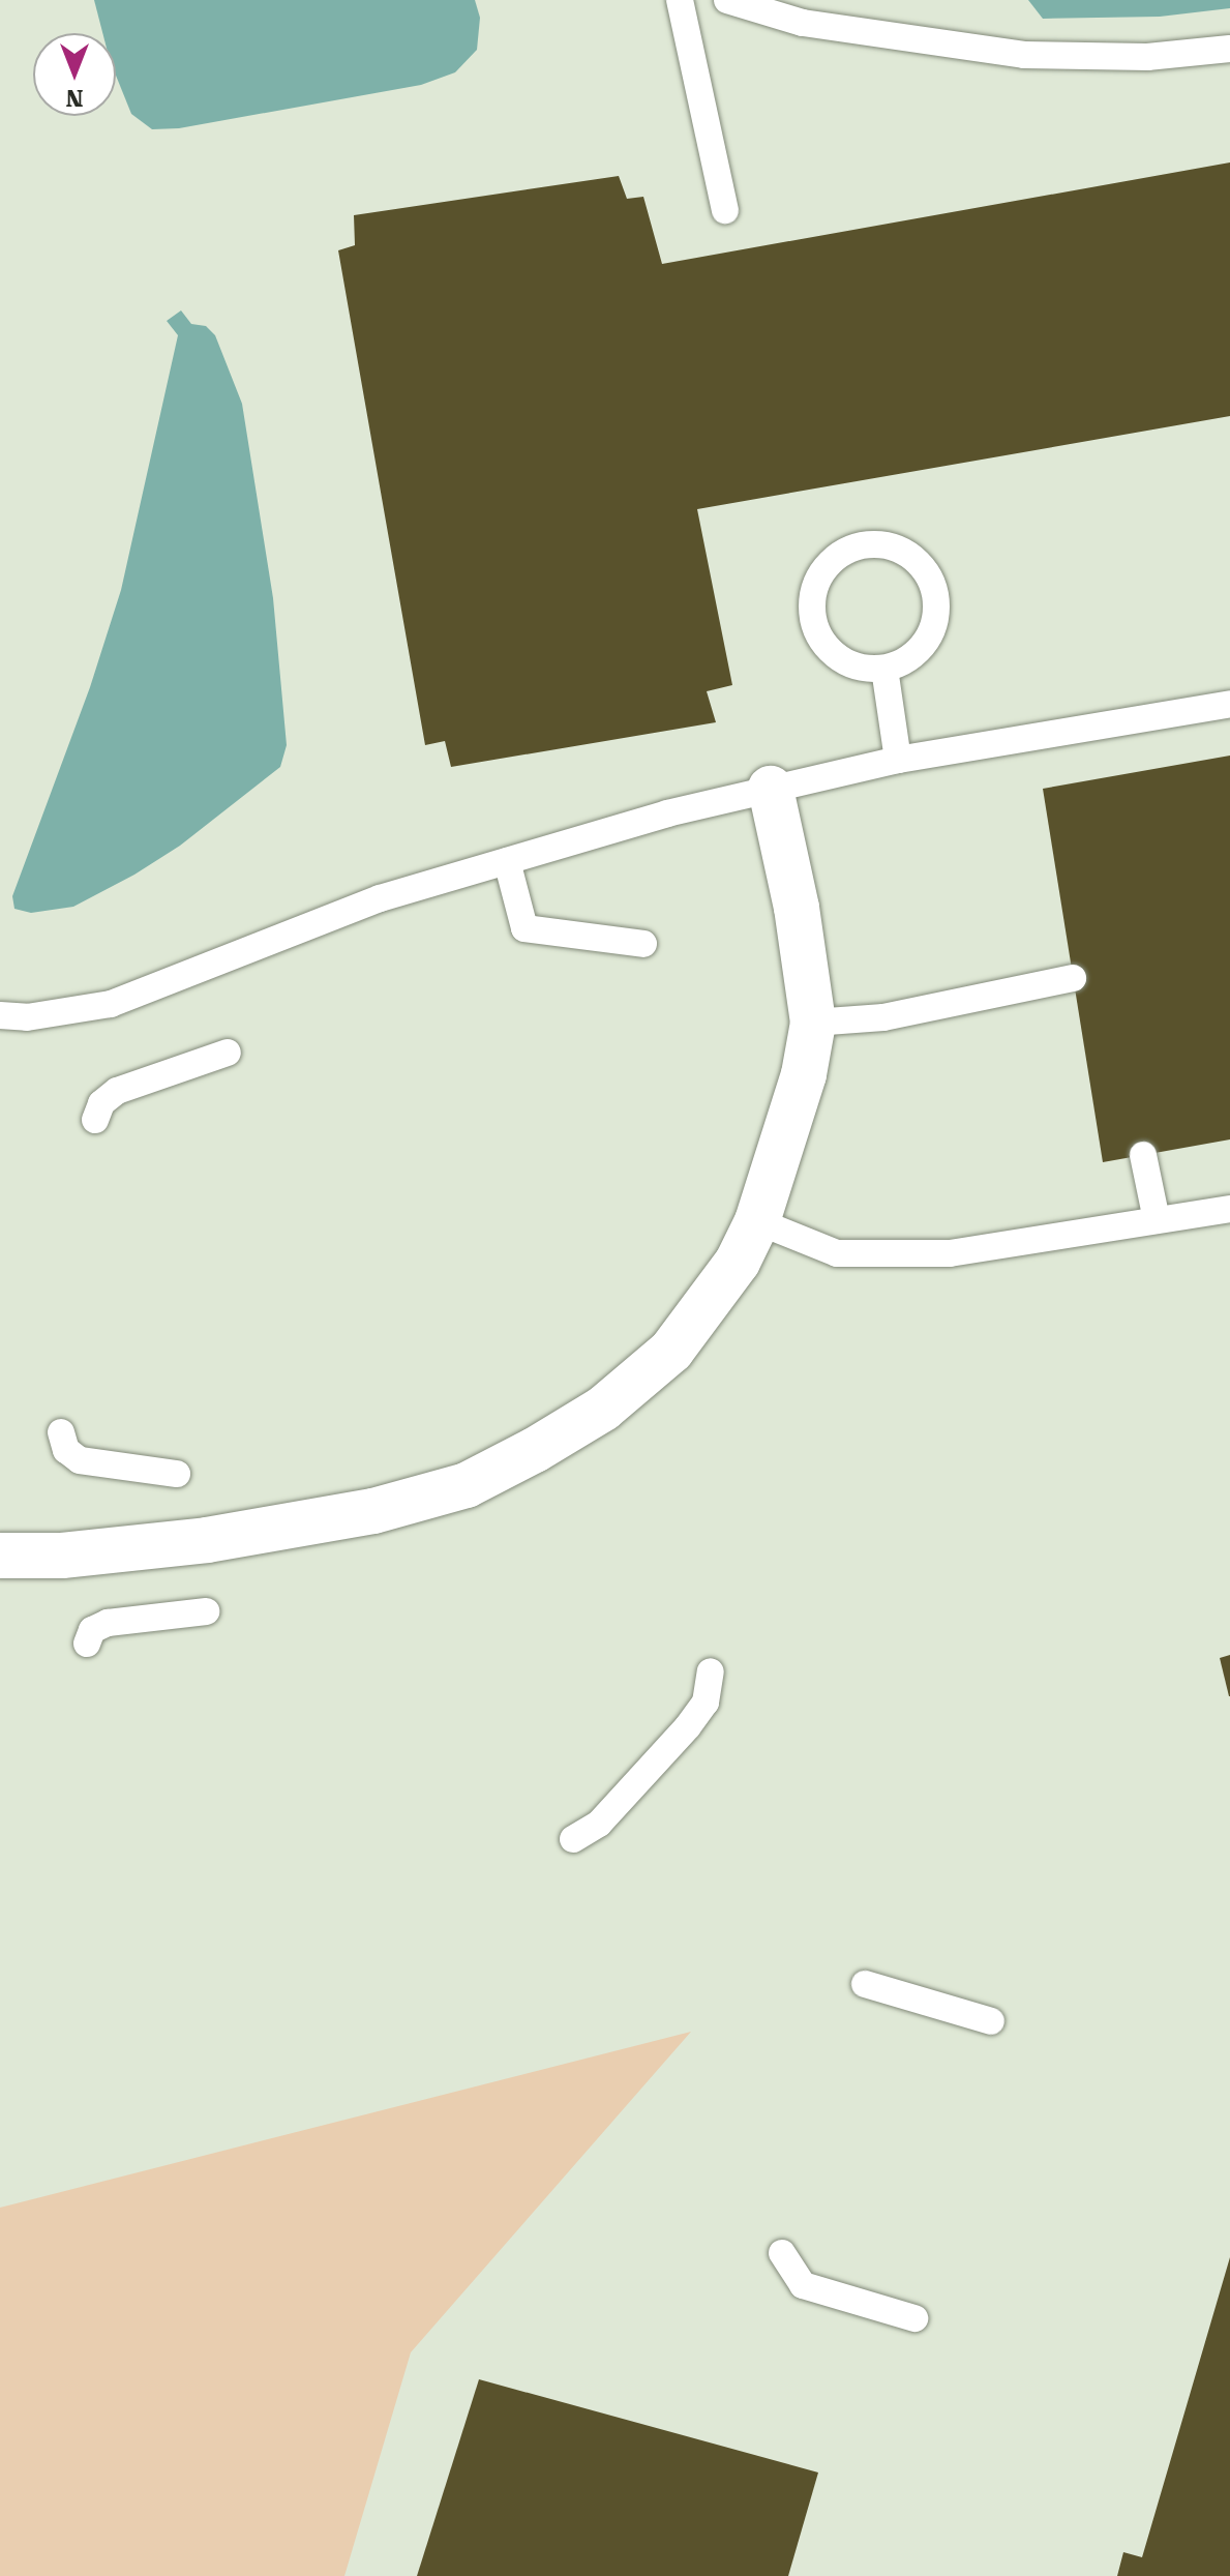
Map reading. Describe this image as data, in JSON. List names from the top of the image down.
{
  "north": "bottom"
}
